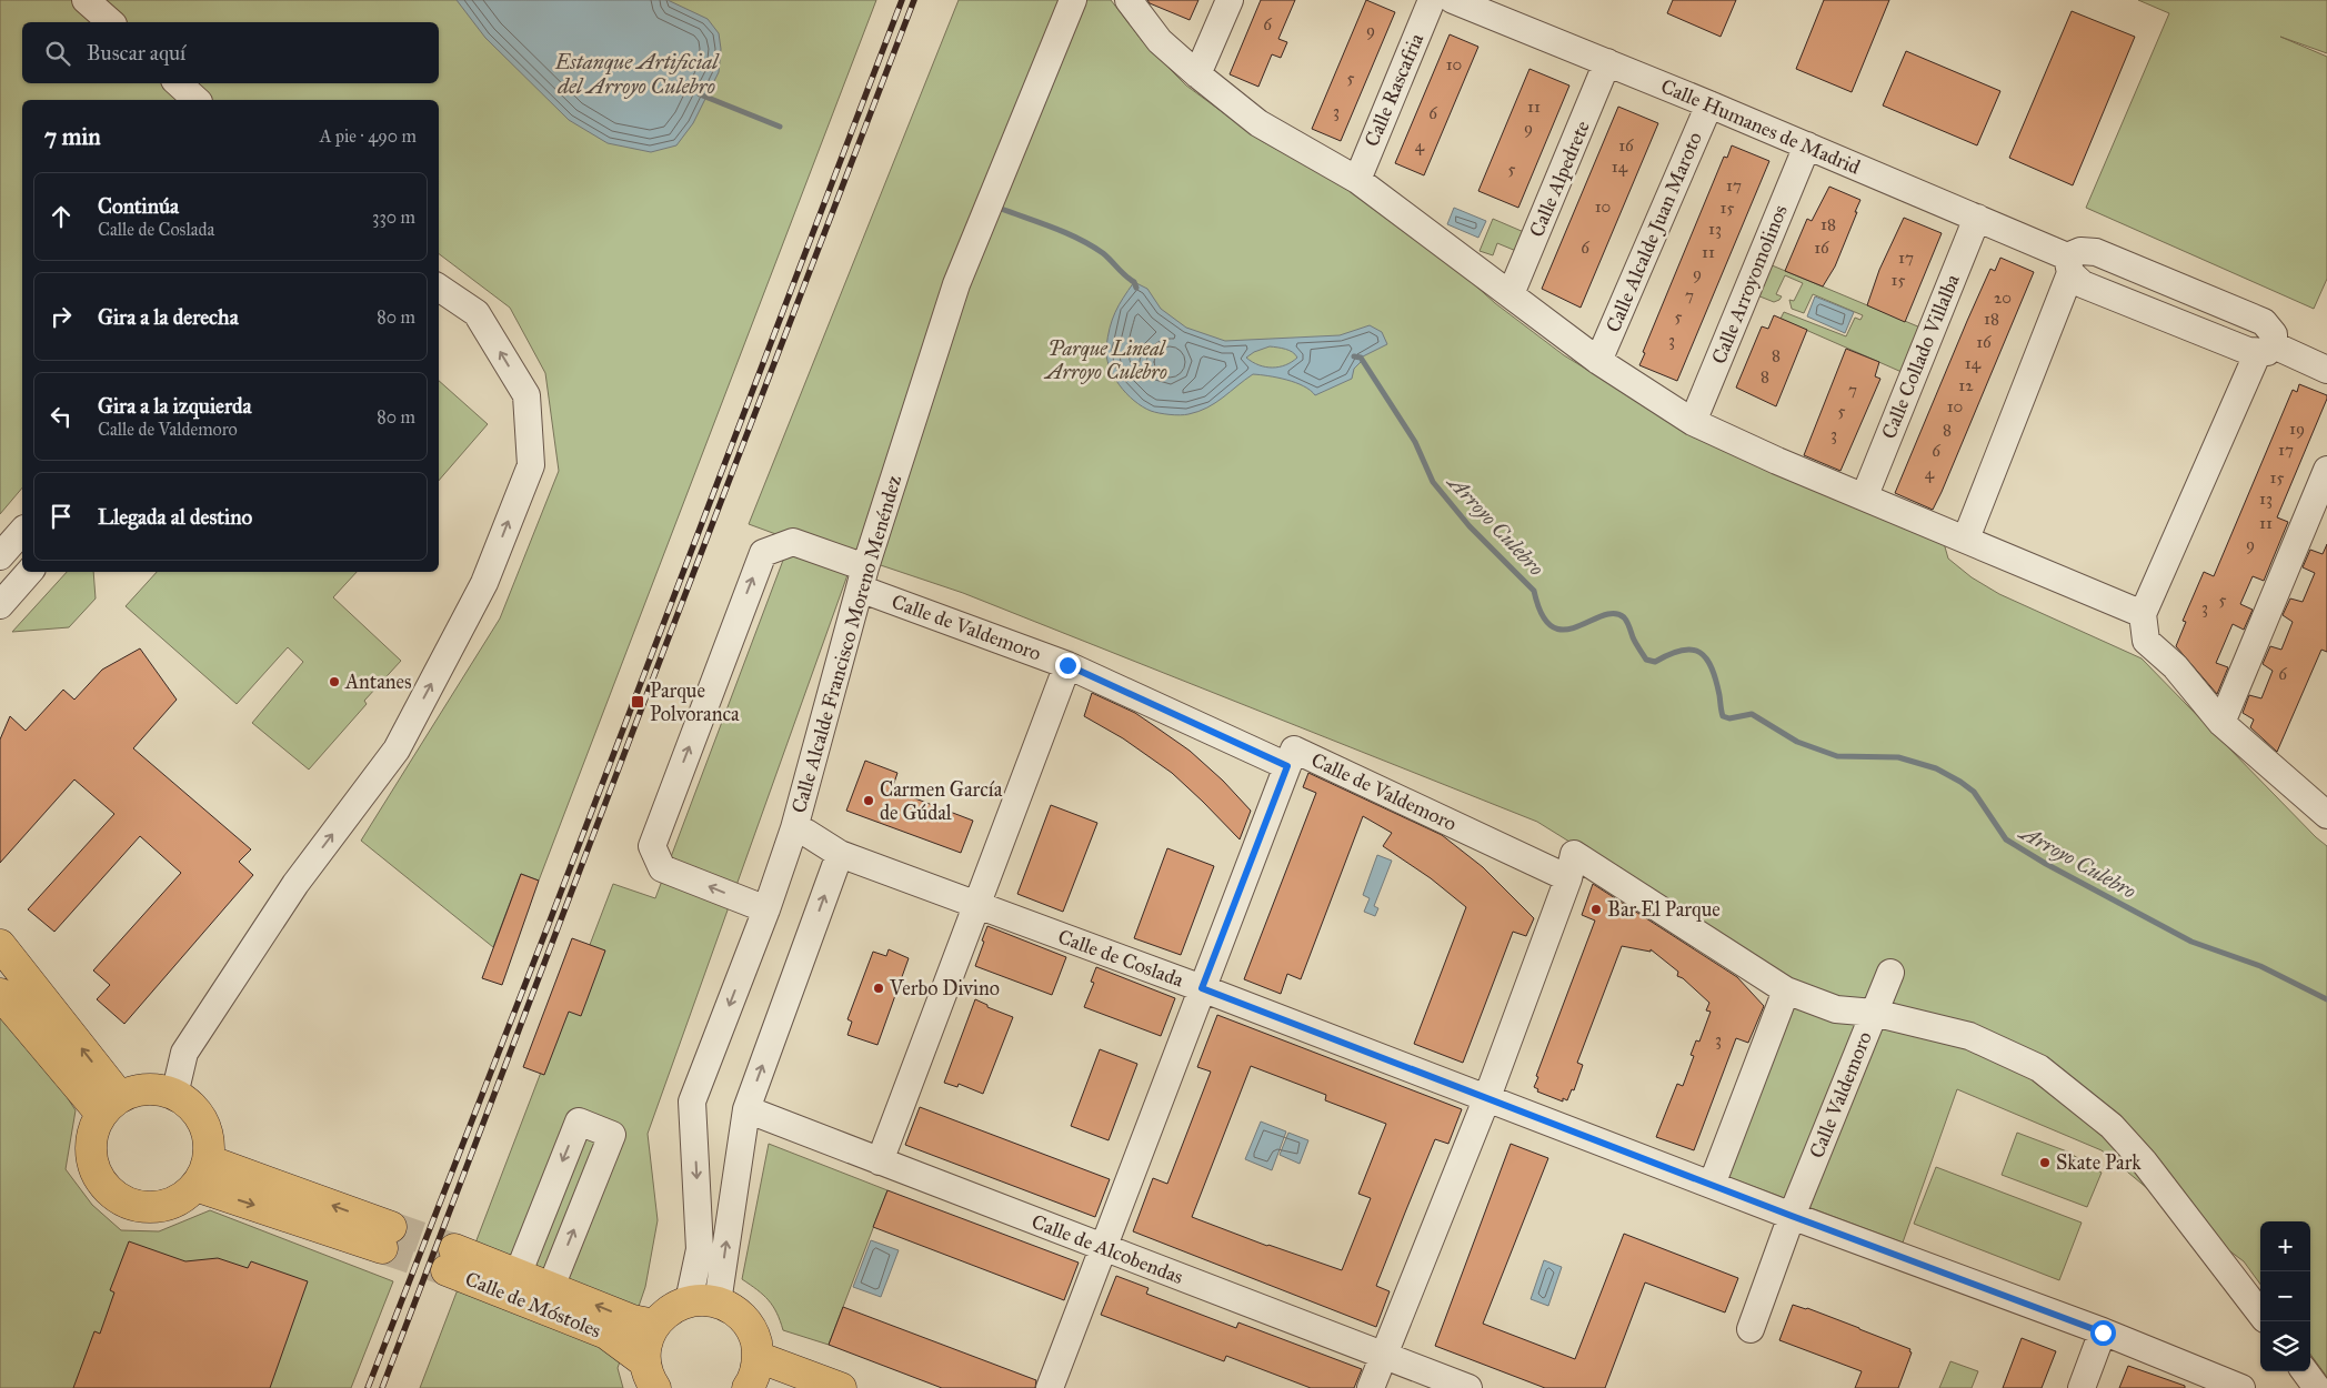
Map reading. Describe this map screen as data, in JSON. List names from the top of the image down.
{
  "streets": {
    "main road": ["Calle de Móstoles"],
    "street": [
      "Calle Rascafria",
      "Calle Humanes de Madrid",
      "Calle Alpedrete",
      "Calle Alcalde Juan Maroto",
      "Calle Arroyomolinos",
      "Calle Collado Villalba",
      "Calle de Valdemoro",
      "Calle Alcalde Francisco Moreno Menéndez",
      "Calle de Coslada",
      "Calle Valdemoro",
      "Calle de Alcobendas"
    ]
  },
  "crossings": [
    ["Calle Humanes de Madrid", "Calle Alpedrete"],
    ["Calle Humanes de Madrid", "Calle Alcalde Juan Maroto"],
    ["Calle Humanes de Madrid", "Calle Arroyomolinos"],
    ["Calle Humanes de Madrid", "Calle Collado Villalba"],
    ["Calle de Valdemoro", "Calle Alcalde Francisco Moreno Menéndez"],
    ["Calle Alcalde Francisco Moreno Menéndez", "Calle de Coslada"],
    ["Calle de Coslada", "Calle Valdemoro"]
  ],
  "water": ["Estanque Artificial del Arroyo Culebro", "Arroyo Culebro"],
  "parks": ["Parque Lineal Arroyo Culebro"],
  "places": {
    "other": [
      "Antanes",
      "Carmen García de Gúdal",
      "Bar El Parque",
      "Verbo Divino",
      "Skate Park"
    ],
    "transit": ["Parque Polvoranca"]
  },
  "house_numbers": [
    "6",
    "9",
    "10",
    "5",
    "11",
    "3",
    "6",
    "9",
    "4",
    "16",
    "14",
    "5",
    "17",
    "10",
    "15",
    "18",
    "13",
    "6",
    "16",
    "11",
    "17",
    "9",
    "15",
    "7",
    "20",
    "5",
    "18",
    "3",
    "16",
    "8",
    "14",
    "8",
    "12",
    "7",
    "10",
    "5",
    "19",
    "8",
    "3",
    "17",
    "6",
    "4",
    "15",
    "13",
    "11",
    "9",
    "5",
    "3",
    "6",
    "3"
  ],
  "page": {
    "search": "Buscar aquí",
    "heading": ["7 min", "A pie · 490 m"],
    "list": [
      ["Continúa", "Calle de Coslada", "330 m"],
      ["Gira a la derecha", "80 m"],
      ["Gira a la izquierda", "Calle de Valdemoro", "80 m"],
      "Llegada al destino"
    ],
    "map_buttons": ["+", "−"]
  }
}
